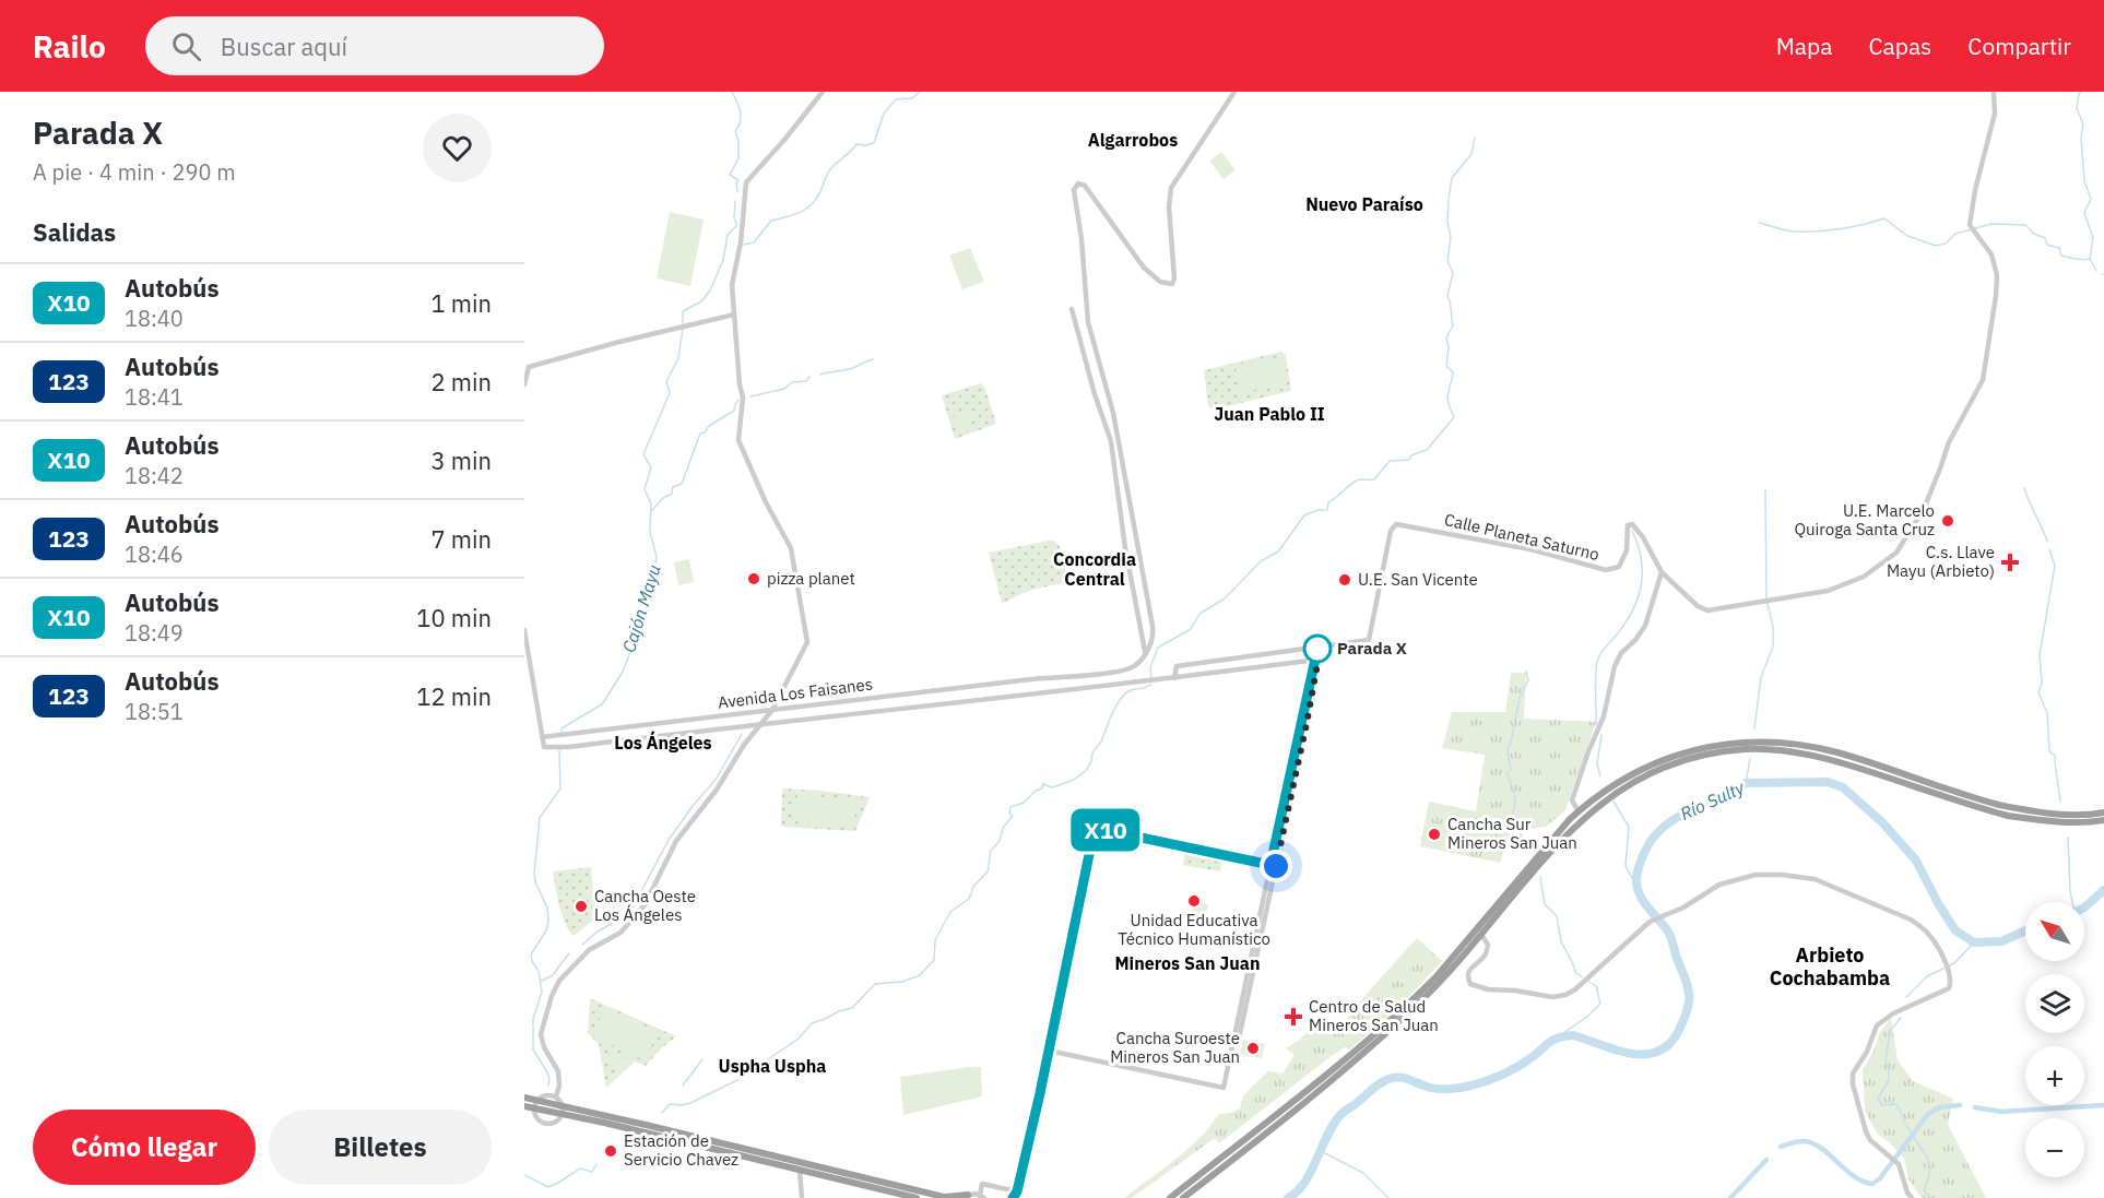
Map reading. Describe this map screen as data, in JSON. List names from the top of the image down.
{
  "streets": {
    "street": ["Calle Planeta Saturno", "Avenida Los Faisanes"]
  },
  "districts": [
    "Algarrobos",
    "Nuevo Paraíso",
    "Juan Pablo II",
    "Concordia Central",
    "Los Ángeles",
    "Arbieto Cochabamba",
    "Mineros San Juan",
    "Uspha Uspha"
  ],
  "water": ["Cajón Mayu", "Río Sulty"],
  "places": {
    "other": [
      "U.E. Marcelo Quiroga Santa Cruz",
      "pizza planet",
      "U.E. San Vicente",
      "Parada X",
      "Cancha Sur Mineros San Juan",
      "Unidad Educativa Técnico Humanístico",
      "Cancha Oeste Los Ángeles",
      "Cancha Suroeste Mineros San Juan",
      "Estación de Servicio Chavez"
    ],
    "health": ["C.s. Llave Mayu (Arbieto)", "Centro de Salud Mineros San Juan"]
  },
  "lines": ["bus line X10"],
  "north": "top left",
  "page": {
    "header": "Railo",
    "search": "Buscar aquí",
    "nav": ["Mapa", "Capas", "Compartir"],
    "heading": [
      ["Parada X", "A pie · 4 min · 290 m"],
      "Salidas"
    ],
    "on_map": "X10",
    "list": [
      {
        "mark": "X10",
        "name": "Autobús",
        "note": "18:40",
        "value": "1 min"
      },
      {
        "mark": "123",
        "name": "Autobús",
        "note": "18:41",
        "value": "2 min"
      },
      {
        "mark": "X10",
        "name": "Autobús",
        "note": "18:42",
        "value": "3 min"
      },
      {
        "mark": "123",
        "name": "Autobús",
        "note": "18:46",
        "value": "7 min"
      },
      {
        "mark": "X10",
        "name": "Autobús",
        "note": "18:49",
        "value": "10 min"
      },
      {
        "mark": "123",
        "name": "Autobús",
        "note": "18:51",
        "value": "12 min"
      }
    ],
    "map_buttons": ["+", "−"],
    "buttons": ["Cómo llegar", "Billetes"]
  }
}
